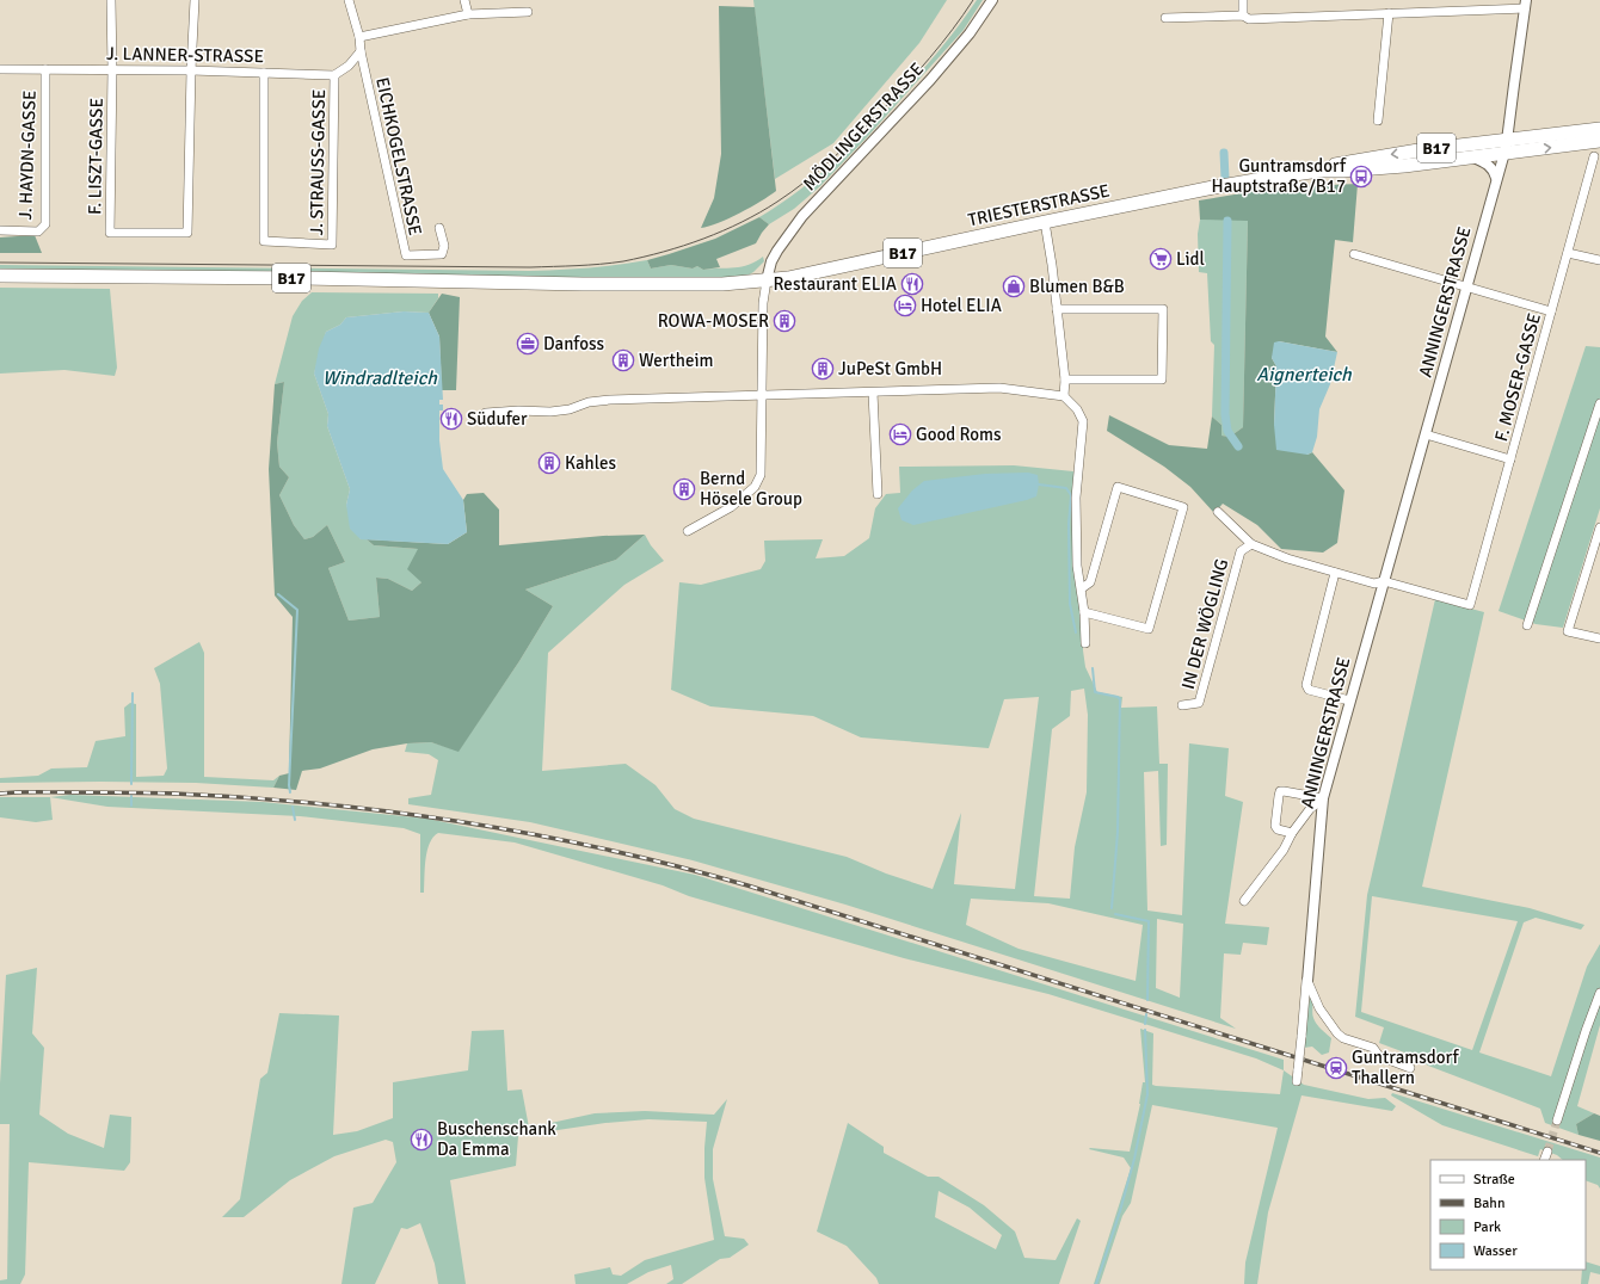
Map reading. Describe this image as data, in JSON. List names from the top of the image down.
{
  "streets": {
    "main road": ["B17", "TRIESTERSTRASSE"],
    "street": [
      "J. LANNER-STRASSE",
      "MÖDLINGERSTRASSE",
      "J. HAYDN-GASSE",
      "F. LISZT-GASSE",
      "EICHKOGELSTRASSE",
      "J. STRAUSS-GASSE",
      "ANNINGERSTRASSE",
      "F. MOSER-GASSE",
      "IN DER WÖGLING"
    ]
  },
  "crossings": [
    ["J. LANNER-STRASSE", "J. HAYDN-GASSE"],
    ["J. LANNER-STRASSE", "F. LISZT-GASSE"],
    ["J. LANNER-STRASSE", "J. STRAUSS-GASSE"],
    ["MÖDLINGERSTRASSE", "B17"],
    ["MÖDLINGERSTRASSE", "TRIESTERSTRASSE"],
    ["B17", "TRIESTERSTRASSE"],
    ["TRIESTERSTRASSE", "ANNINGERSTRASSE"],
    ["ANNINGERSTRASSE", "F. MOSER-GASSE"],
    ["ANNINGERSTRASSE", "IN DER WÖGLING"],
    ["F. MOSER-GASSE", "IN DER WÖGLING"]
  ],
  "water": ["Aignerteich", "Windradlteich"],
  "places": {
    "bus stop": ["Guntramsdorf Hauptstraße/B17"],
    "supermarket": ["Lidl"],
    "restaurant": ["Restaurant ELIA", "Südufer", "Buschenschank Da Emma"],
    "shop": ["Blumen B&B"],
    "hotel": ["Hotel ELIA", "Good Roms"],
    "building": [
      "ROWA-MOSER",
      "Wertheim",
      "JuPeSt GmbH",
      "Kahles",
      "Bernd Hösele Group"
    ],
    "office": ["Danfoss"],
    "station": ["Guntramsdorf Thallern"]
  },
  "legend": [
    "Straße",
    "Bahn",
    "Park",
    "Wasser"
  ]
}
